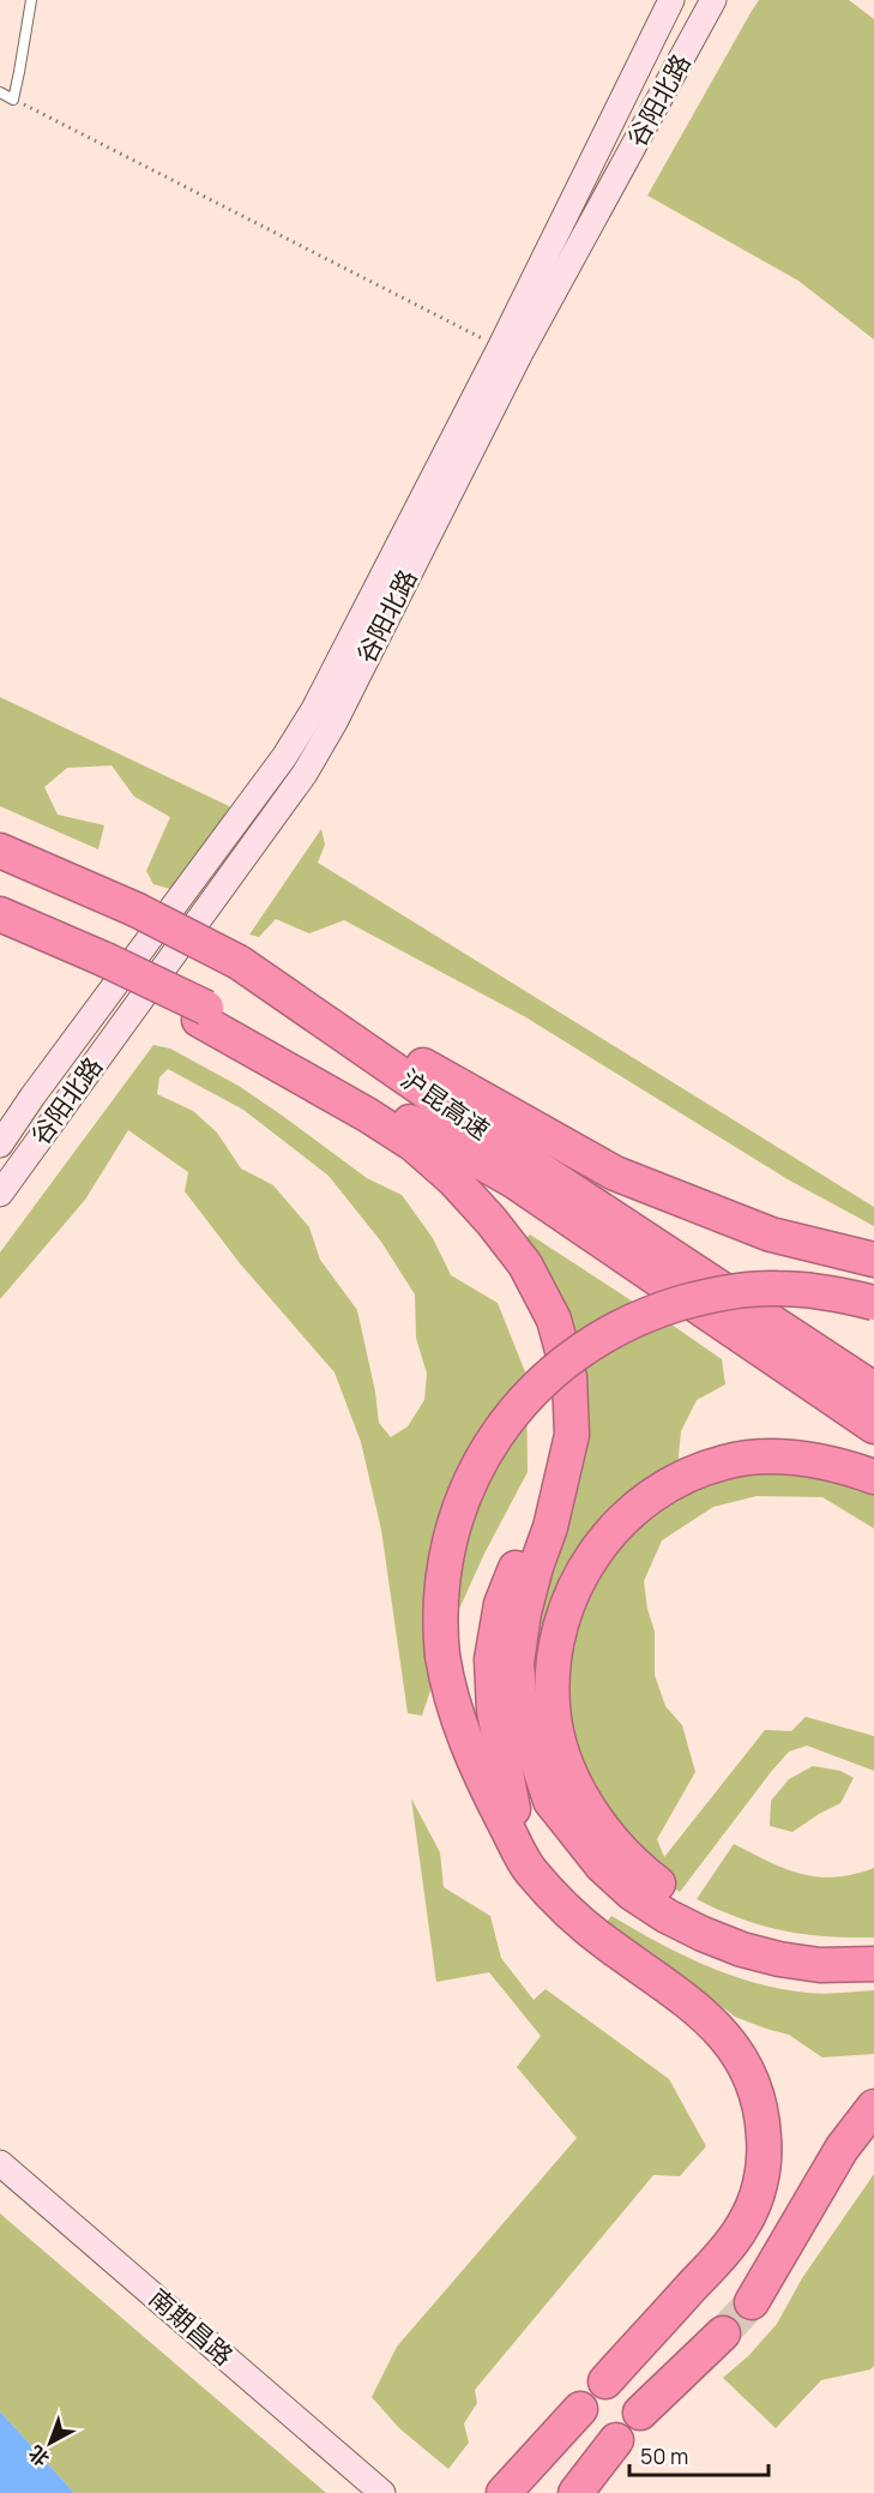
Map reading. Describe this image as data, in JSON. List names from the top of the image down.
{
  "streets": {
    "highway": ["沪昆高速"],
    "main road": ["谷阳北路", "南期昌路"]
  },
  "scale_bar": "50 m",
  "north": "bottom left"
}
